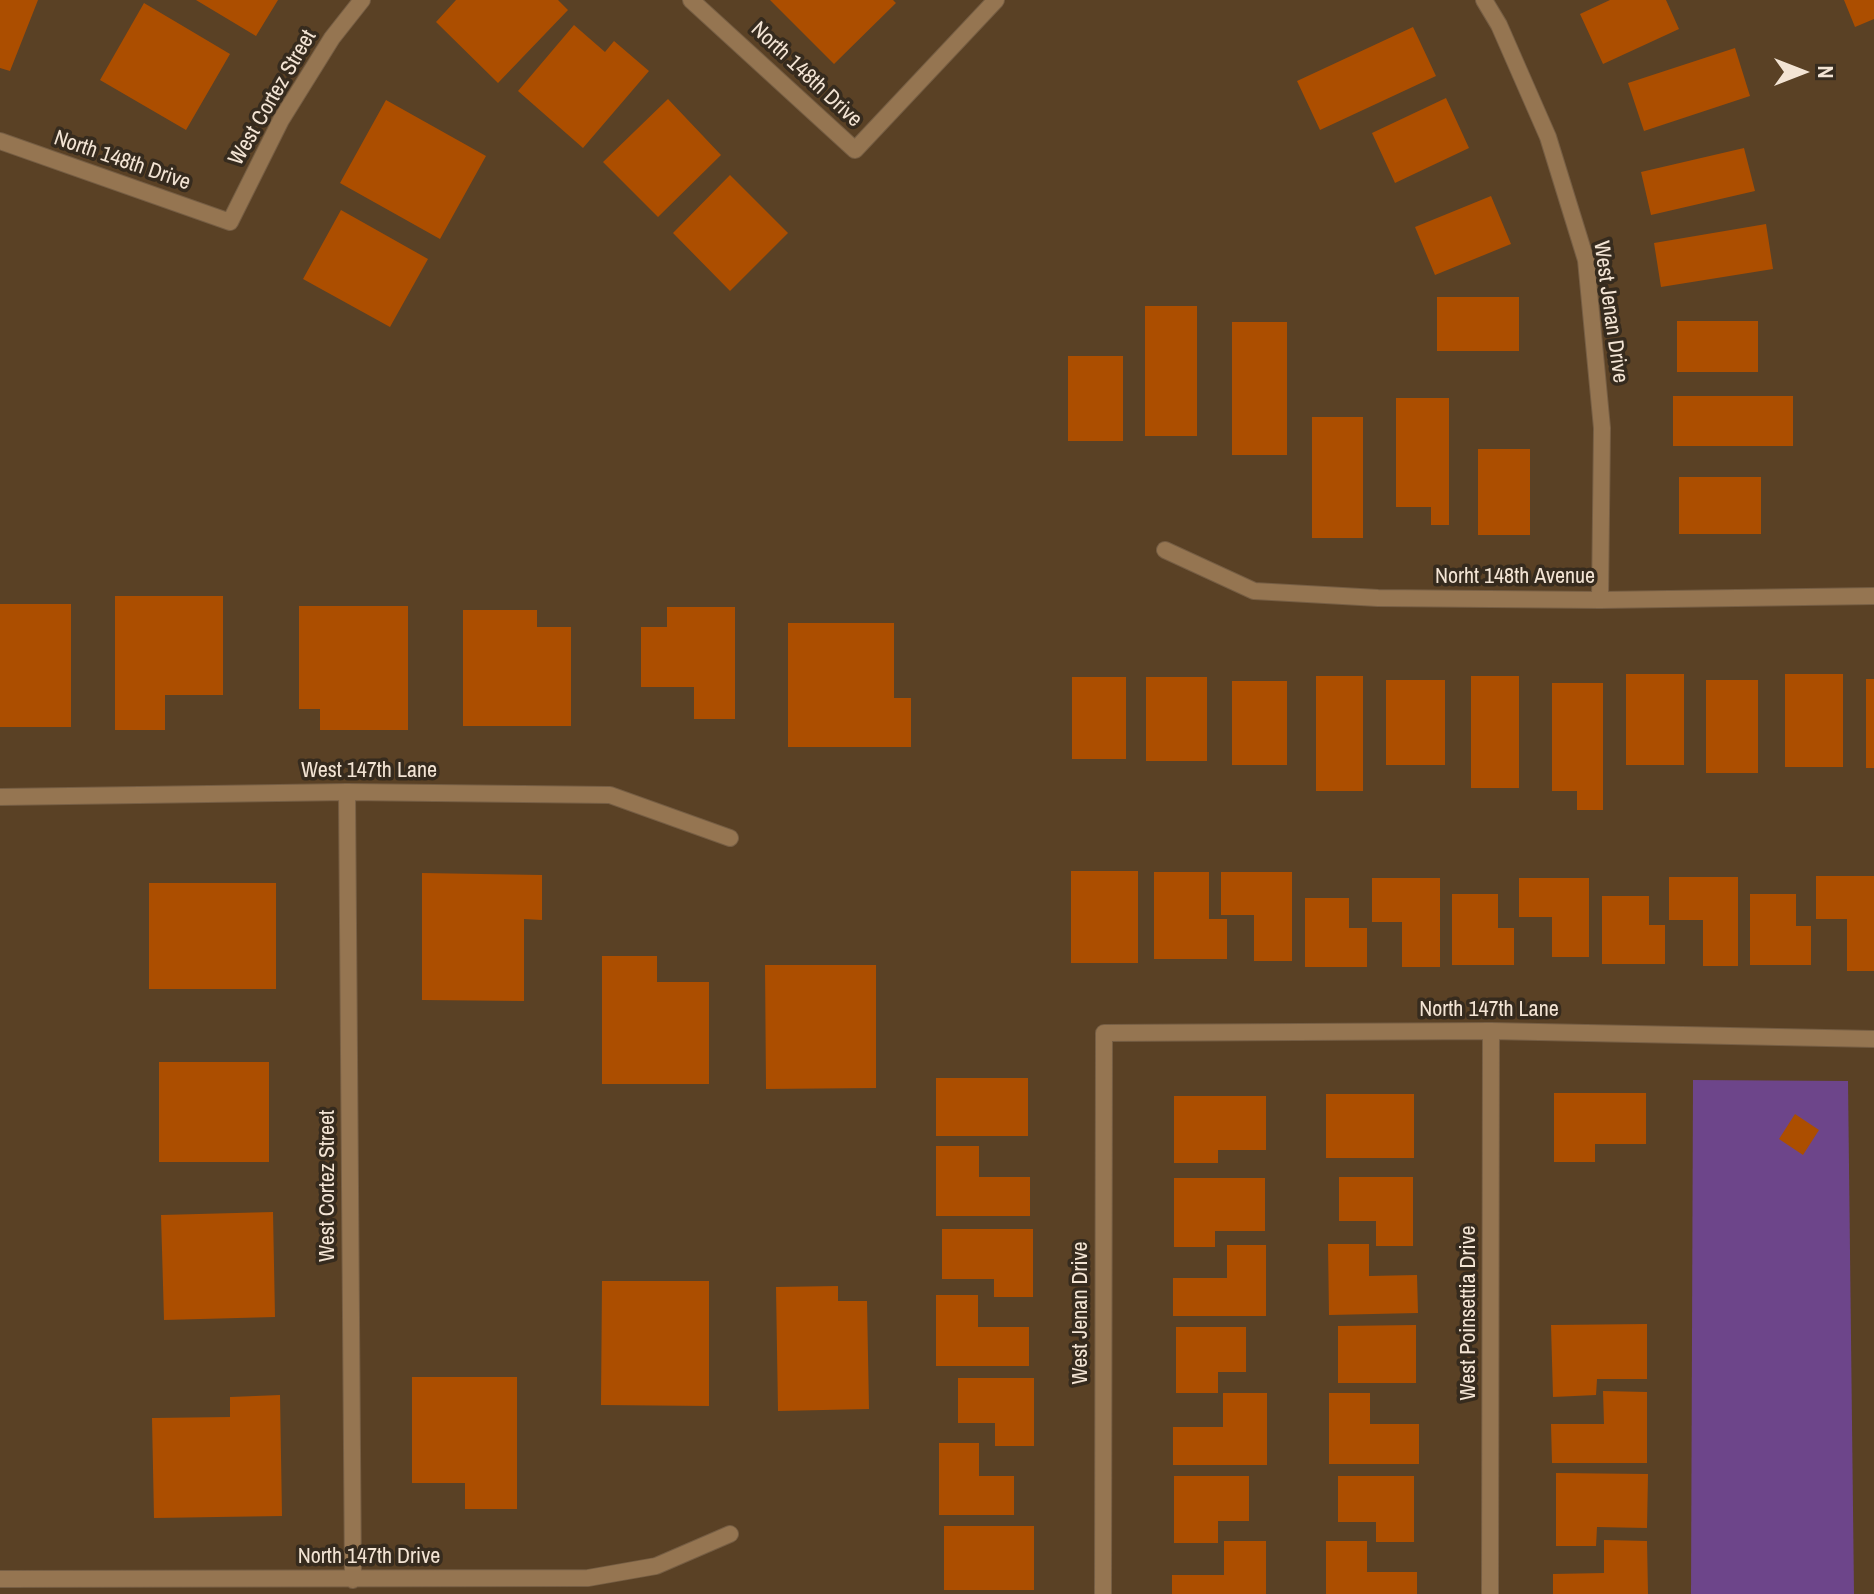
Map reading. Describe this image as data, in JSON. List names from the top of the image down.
{
  "streets": {
    "street": [
      "North 148th Drive",
      "West Cortez Street",
      "West Jenan Drive",
      "Norht 148th Avenue",
      "West 147th Lane",
      "North 147th Lane",
      "West Poinsettia Drive",
      "North 147th Drive"
    ]
  },
  "crossings": [
    ["North 148th Drive", "West Cortez Street"],
    ["West Cortez Street", "West 147th Lane"],
    ["West Cortez Street", "North 147th Drive"],
    ["West Jenan Drive", "Norht 148th Avenue"],
    ["West Jenan Drive", "North 147th Lane"],
    ["North 147th Lane", "West Poinsettia Drive"]
  ],
  "north": "right"
}
